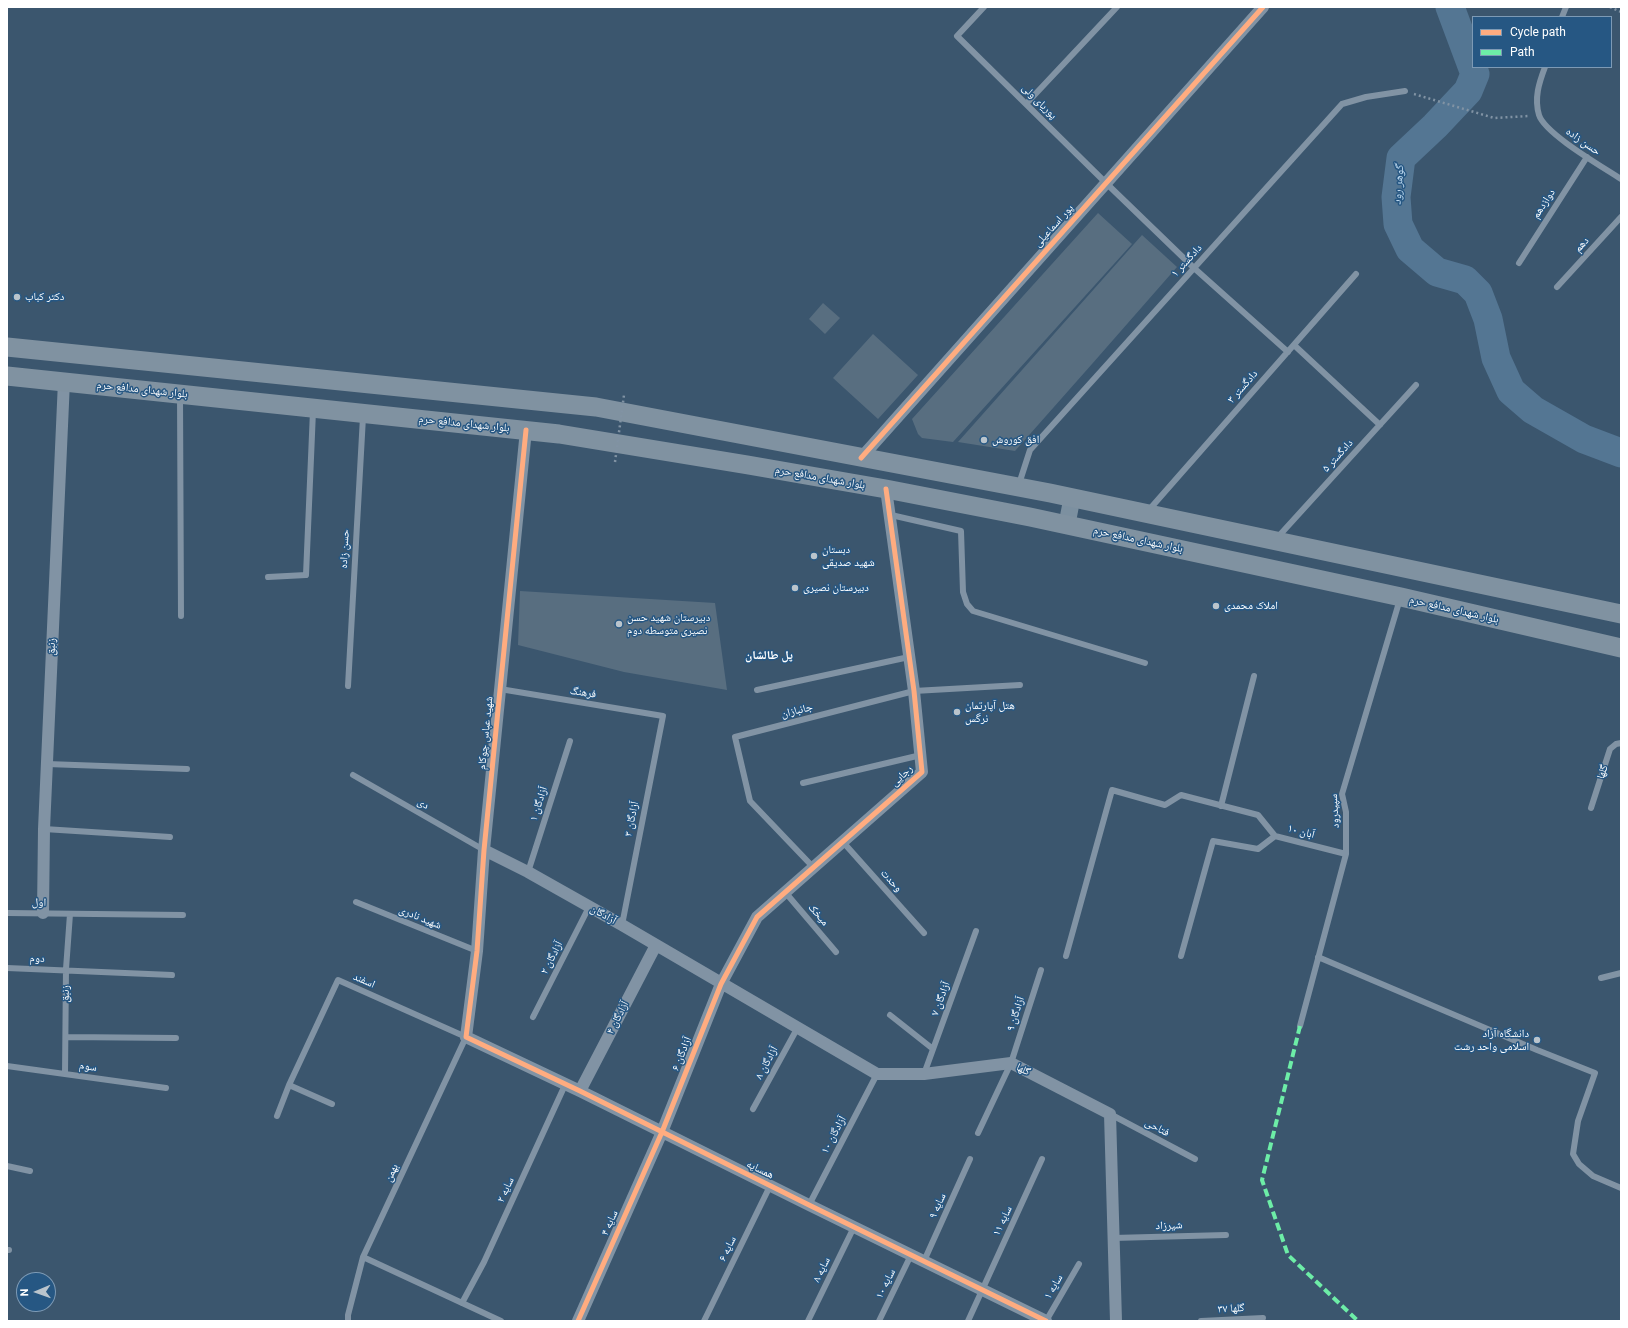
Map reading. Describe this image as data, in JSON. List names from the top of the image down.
{
  "streets": {
    "main road": ["بلوار شهدای مدافع حرم"],
    "street": [
      "پور اسماعیلی",
      "زنبق",
      "شهید عباس چوکام",
      "گلها",
      "رجایی",
      "آزادگان",
      "آزادگان ۴",
      "آزادگان ۶",
      "همسایه",
      "سایه ۴"
    ],
    "lane": [
      "پوریای ولی",
      "حسن زاده",
      "دوازدهم",
      "دهم",
      "دادگستر ۱",
      "دادگستر ۳",
      "دادگستر ۵",
      "فرهنگ",
      "جانبازان",
      "دی",
      "آزادگان ۱",
      "سپیدرود",
      "آزادگان ۳",
      "آبان ۱۰",
      "وحدت",
      "اول",
      "میخک",
      "شهید نادری",
      "آزادگان ۲",
      "دوم",
      "اسفند",
      "آزادگان ۷",
      "آزادگان ۹",
      "آزادگان ۸",
      "سوم",
      "فتاحی",
      "آزادگان ۱۰",
      "بهمن",
      "سایه ۲",
      "سایه ۹",
      "سایه ۱۱",
      "شیرزاد",
      "سایه ۶",
      "سایه ۸",
      "سایه ۱۰",
      "سایه ۱",
      "گلها ۳۷"
    ]
  },
  "crossings": [
    ["پوریای ولی", "پور اسماعیلی"],
    ["پوریای ولی", "دادگستر ۱"],
    ["پوریای ولی", "دادگستر ۳"],
    ["حسن زاده", "دوازدهم"],
    ["حسن زاده", "بلوار شهدای مدافع حرم"],
    ["بلوار شهدای مدافع حرم", "زنبق"],
    ["بلوار شهدای مدافع حرم", "شهید عباس چوکام"],
    ["بلوار شهدای مدافع حرم", "رجایی"],
    ["بلوار شهدای مدافع حرم", "سپیدرود"],
    ["زنبق", "اول"],
    ["زنبق", "دوم"],
    ["زنبق", "سوم"],
    ["فرهنگ", "شهید عباس چوکام"],
    ["فرهنگ", "آزادگان ۳"],
    ["جانبازان", "رجایی"],
    ["شهید عباس چوکام", "دی"],
    ["شهید عباس چوکام", "آزادگان"],
    ["شهید عباس چوکام", "شهید نادری"],
    ["شهید عباس چوکام", "اسفند"],
    ["شهید عباس چوکام", "همسایه"],
    ["شهید عباس چوکام", "بهمن"],
    ["گلها", "آزادگان ۷"],
    ["گلها", "آزادگان ۹"],
    ["گلها", "فتاحی"],
    ["گلها", "آزادگان ۱۰"],
    ["رجایی", "وحدت"],
    ["رجایی", "آزادگان"],
    ["رجایی", "میخک"],
    ["رجایی", "آزادگان ۶"],
    ["دی", "آزادگان"],
    ["آزادگان ۱", "آزادگان"],
    ["سپیدرود", "آبان ۱۰"],
    ["آزادگان ۳", "آزادگان"],
    ["آزادگان", "آزادگان ۲"],
    ["آزادگان", "آزادگان ۴"],
    ["آزادگان", "آزادگان ۶"],
    ["اسفند", "همسایه"],
    ["اسفند", "بهمن"],
    ["آزادگان ۴", "همسایه"],
    ["آزادگان ۶", "همسایه"],
    ["آزادگان ۶", "سایه ۴"],
    ["آزادگان ۱۰", "همسایه"],
    ["همسایه", "بهمن"],
    ["همسایه", "سایه ۲"],
    ["همسایه", "سایه ۹"],
    ["همسایه", "سایه ۱۱"],
    ["همسایه", "سایه ۴"],
    ["همسایه", "سایه ۶"],
    ["همسایه", "سایه ۸"],
    ["همسایه", "سایه ۱۰"],
    ["همسایه", "سایه ۱"]
  ],
  "districts": ["پل طالشان"],
  "water": ["گوهر رود"],
  "places": [
    "دکتر کباب",
    "افق کوروش",
    "دبستان شهید صدیقی",
    "دبیرستان نصیری",
    "املاک محمدی",
    "دبیرستان شهید حسن نصیری متوسطه دوم",
    "هتل آپارتمان نرگس",
    "دانشگاه آزاد اسلامی واحد رشت"
  ],
  "legend": ["Cycle path", "Path"],
  "north": "left"
}
